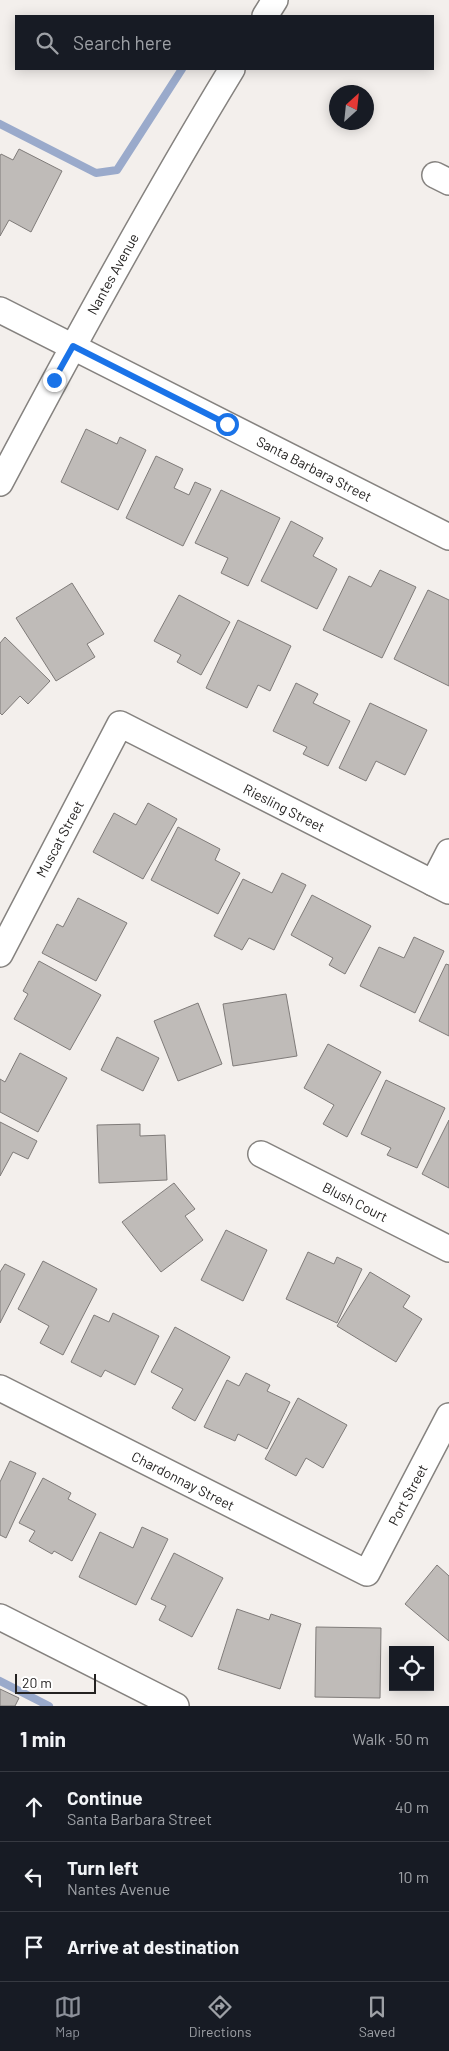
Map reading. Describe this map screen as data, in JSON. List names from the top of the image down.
{
  "streets": {
    "street": [
      "Nantes Avenue",
      "Santa Barbara Street",
      "Riesling Street",
      "Muscat Street",
      "Blush Court",
      "Chardonnay Street",
      "Port Street"
    ]
  },
  "crossings": [
    ["Nantes Avenue", "Santa Barbara Street"],
    ["Riesling Street", "Muscat Street"],
    ["Chardonnay Street", "Port Street"]
  ],
  "scale_bar": "20 m",
  "north": "top right",
  "page": {
    "search": "Search here",
    "scale": "20 m",
    "heading": ["1 min", "Walk · 50 m"],
    "list": [
      ["Continue", "Santa Barbara Street", "40 m"],
      ["Turn left", "Nantes Avenue", "10 m"],
      "Arrive at destination"
    ],
    "nav": ["Map", "Directions", "Saved"]
  }
}
